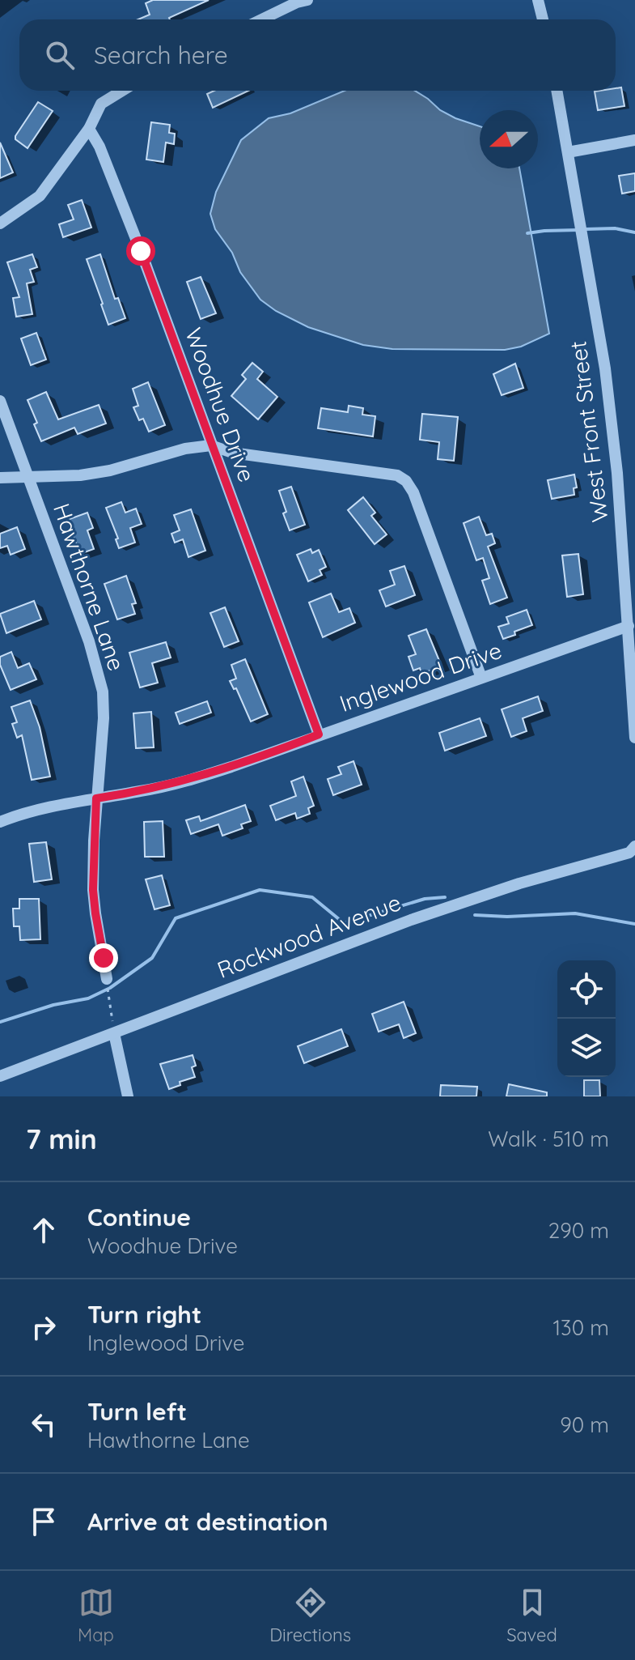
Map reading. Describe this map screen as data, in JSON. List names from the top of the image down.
{
  "streets": {
    "street": [
      "Woodhue Drive",
      "West Front Street",
      "Hawthorne Lane",
      "Inglewood Drive",
      "Rockwood Avenue"
    ]
  },
  "crossings": [
    ["Woodhue Drive", "Inglewood Drive"],
    ["West Front Street", "Inglewood Drive"],
    ["Hawthorne Lane", "Inglewood Drive"]
  ],
  "north": "left",
  "page": {
    "search": "Search here",
    "heading": ["7 min", "Walk · 510 m"],
    "list": [
      ["Continue", "Woodhue Drive", "290 m"],
      ["Turn right", "Inglewood Drive", "130 m"],
      ["Turn left", "Hawthorne Lane", "90 m"],
      "Arrive at destination"
    ],
    "nav": ["Map", "Directions", "Saved"]
  }
}
